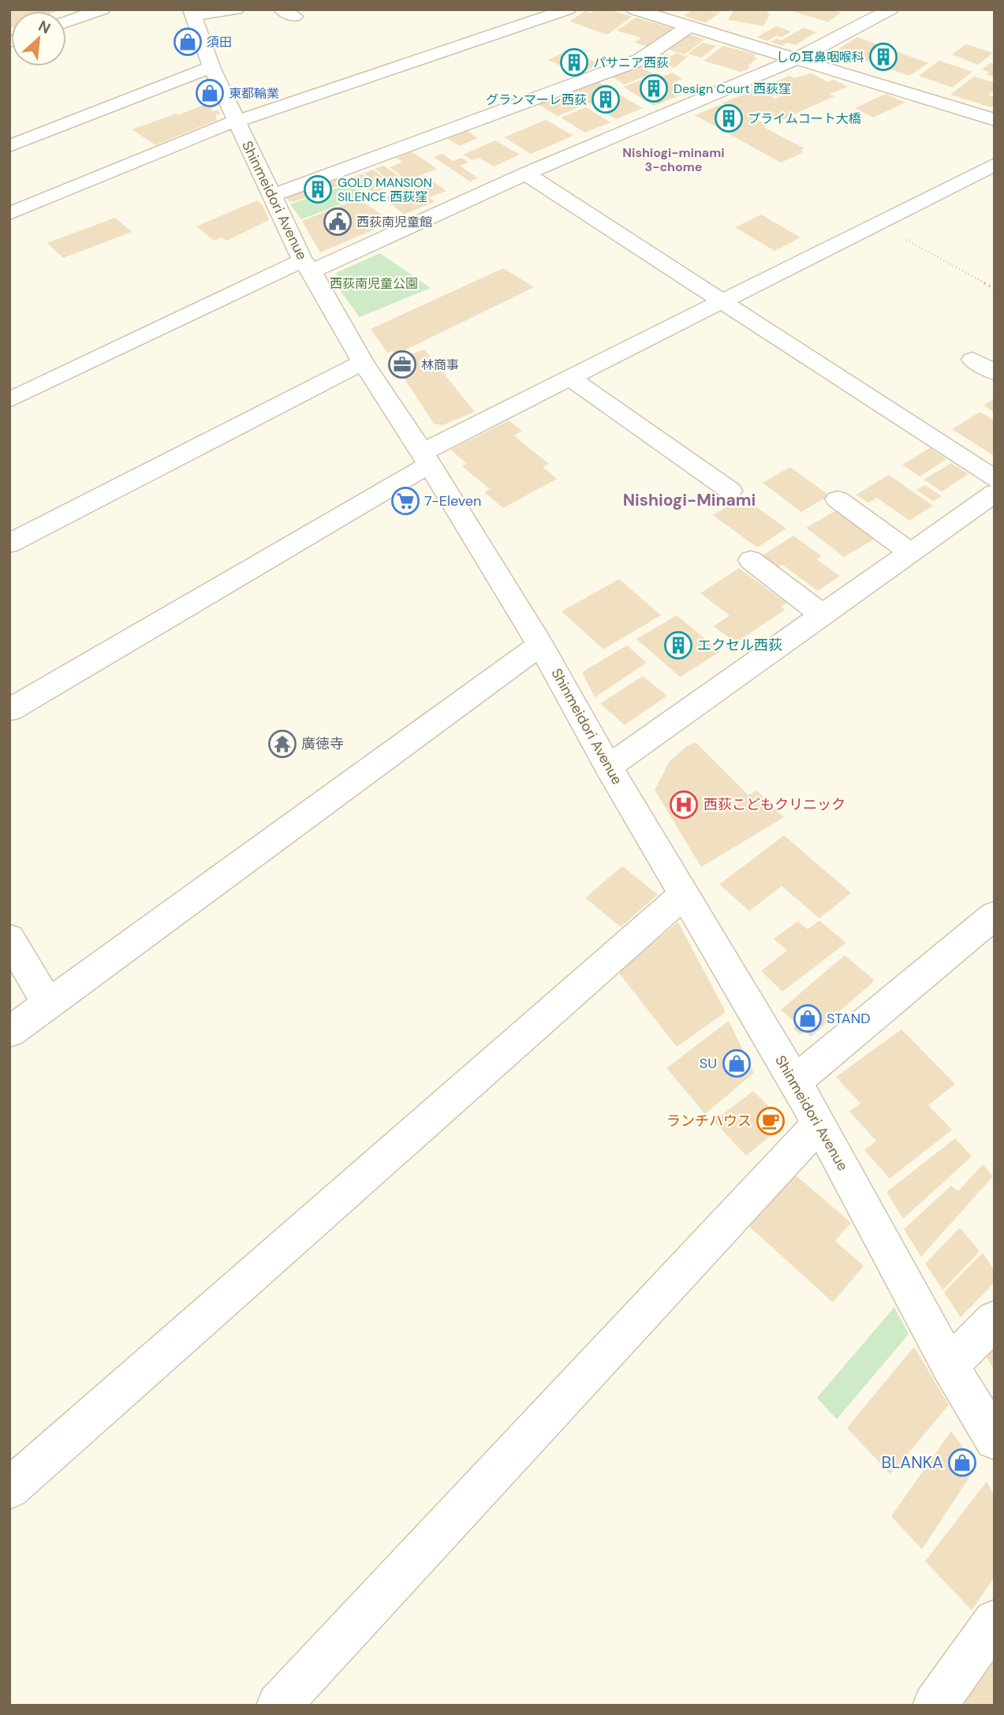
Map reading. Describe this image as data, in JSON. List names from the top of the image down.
{
  "streets": {
    "street": ["Shinmeidori Avenue"]
  },
  "districts": ["Nishiogi-minami 3-chome", "Nishiogi-Minami"],
  "parks": ["西荻南児童公園"],
  "places": {
    "shop": [
      "須田",
      "東都輪業",
      "STAND",
      "SU",
      "BLANKA"
    ],
    "building": [
      "しの耳鼻咽喉科",
      "パサニア西荻",
      "Design Court 西荻窪",
      "グランマーレ西荻",
      "プライムコート大橋",
      "GOLD MANSION SILENCE 西荻窪",
      "エクセル西荻"
    ],
    "public building": ["西荻南児童館"],
    "office": ["林商事"],
    "supermarket": ["7-Eleven"],
    "temple": ["廣徳寺"],
    "hospital": ["西荻こどもクリニック"],
    "cafe": ["ランチハウス"]
  },
  "north": "top right"
}
